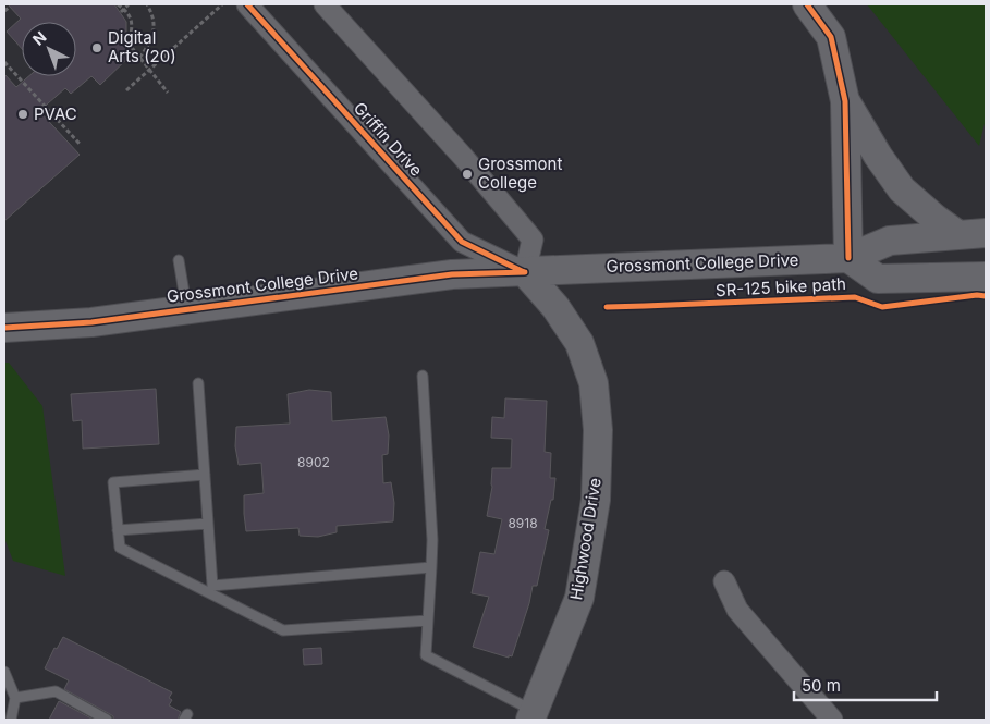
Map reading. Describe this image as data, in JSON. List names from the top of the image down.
{
  "streets": {
    "main road": ["Grossmont College Drive", "Highwood Drive"],
    "street": ["Griffin Drive"],
    "cycle path": ["SR-125 bike path"]
  },
  "crossings": [
    ["Griffin Drive", "Grossmont College Drive"],
    ["Griffin Drive", "Highwood Drive"],
    ["Grossmont College Drive", "Highwood Drive"]
  ],
  "places": ["Digital Arts (20)", "PVAC", "Grossmont College"],
  "house_numbers": ["8902", "8918"],
  "scale_bar": "50 m",
  "north": "top left"
}
